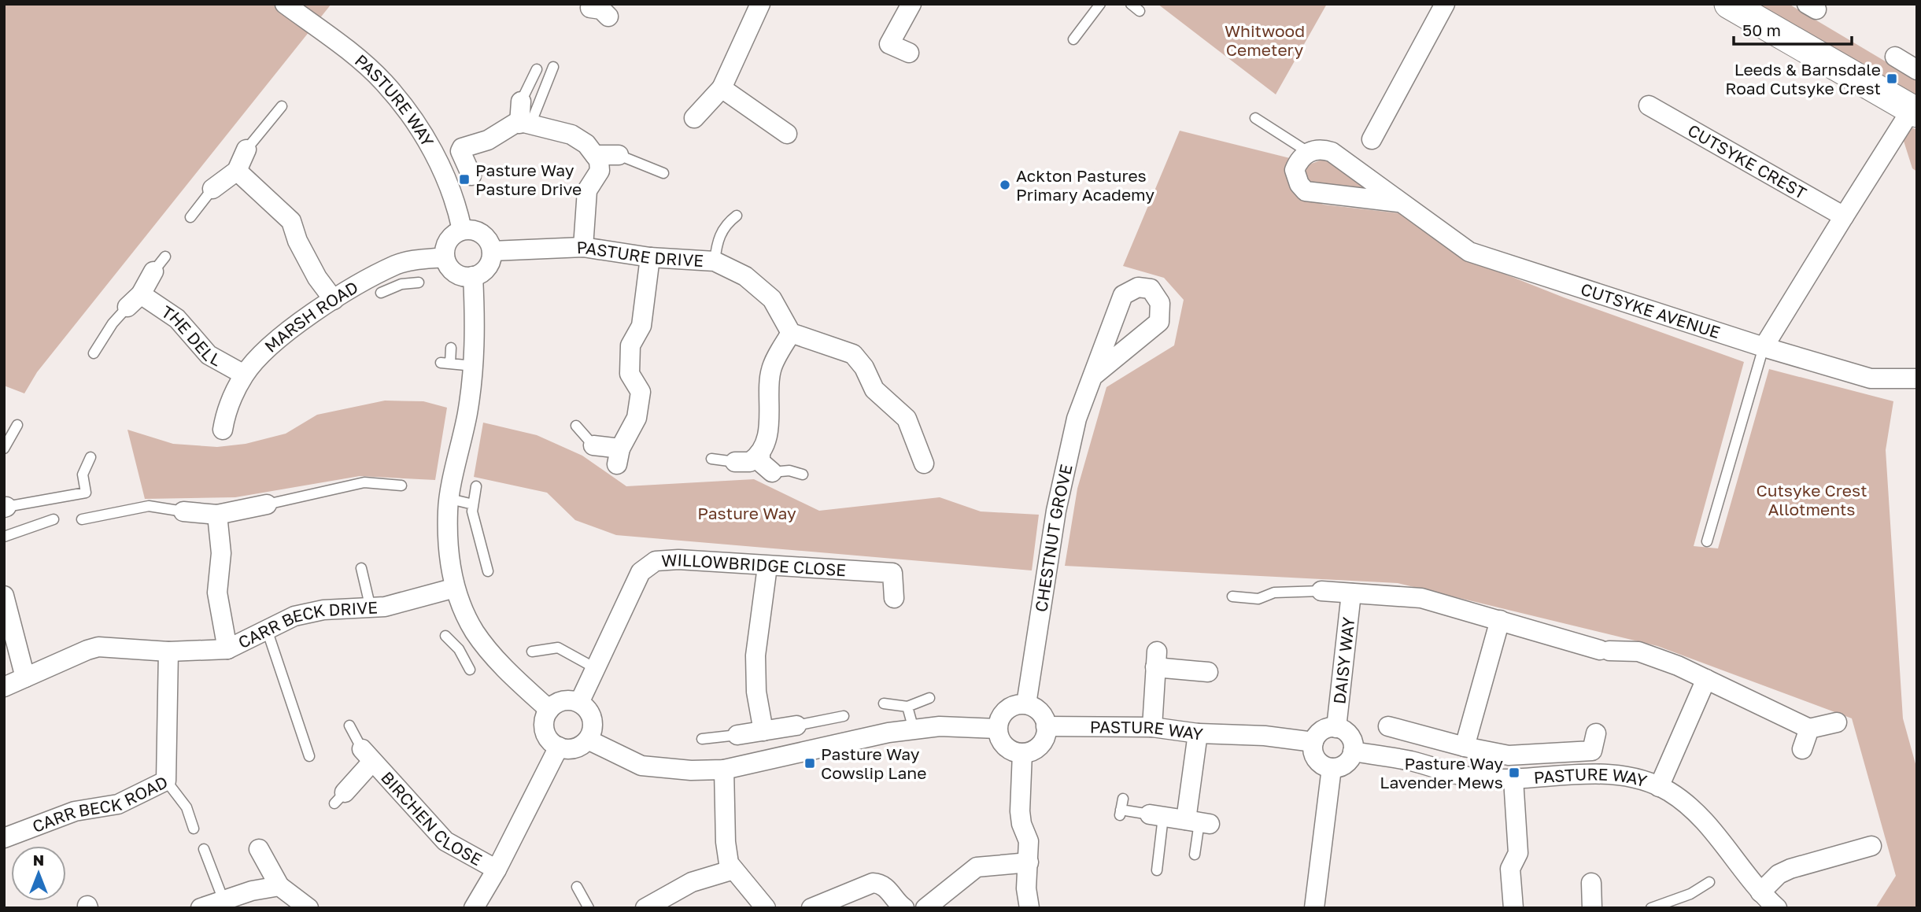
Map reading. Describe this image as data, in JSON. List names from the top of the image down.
{
  "streets": {
    "street": [
      "PASTURE WAY",
      "CUTSYKE CREST",
      "PASTURE DRIVE",
      "CUTSYKE AVENUE",
      "MARSH ROAD",
      "THE DELL",
      "CHESTNUT GROVE",
      "WILLOWBRIDGE CLOSE",
      "CARR BECK DRIVE",
      "DAISY WAY",
      "CARR BECK ROAD",
      "BIRCHEN CLOSE"
    ]
  },
  "crossings": [
    ["PASTURE WAY", "PASTURE DRIVE"],
    ["PASTURE WAY", "MARSH ROAD"],
    ["PASTURE WAY", "CHESTNUT GROVE"],
    ["PASTURE WAY", "DAISY WAY"],
    ["PASTURE DRIVE", "MARSH ROAD"],
    ["MARSH ROAD", "THE DELL"],
    ["CARR BECK DRIVE", "CARR BECK ROAD"]
  ],
  "parks": ["Whitwood Cemetery", "Cutsyke Crest Allotments", "Pasture Way"],
  "places": {
    "transit": [
      "Leeds & Barnsdale Road Cutsyke Crest",
      "Pasture Way Pasture Drive",
      "Pasture Way Cowslip Lane",
      "Pasture Way Lavender Mews"
    ],
    "other": ["Ackton Pastures Primary Academy"]
  },
  "scale_bar": "50 m",
  "north": "top"
}
